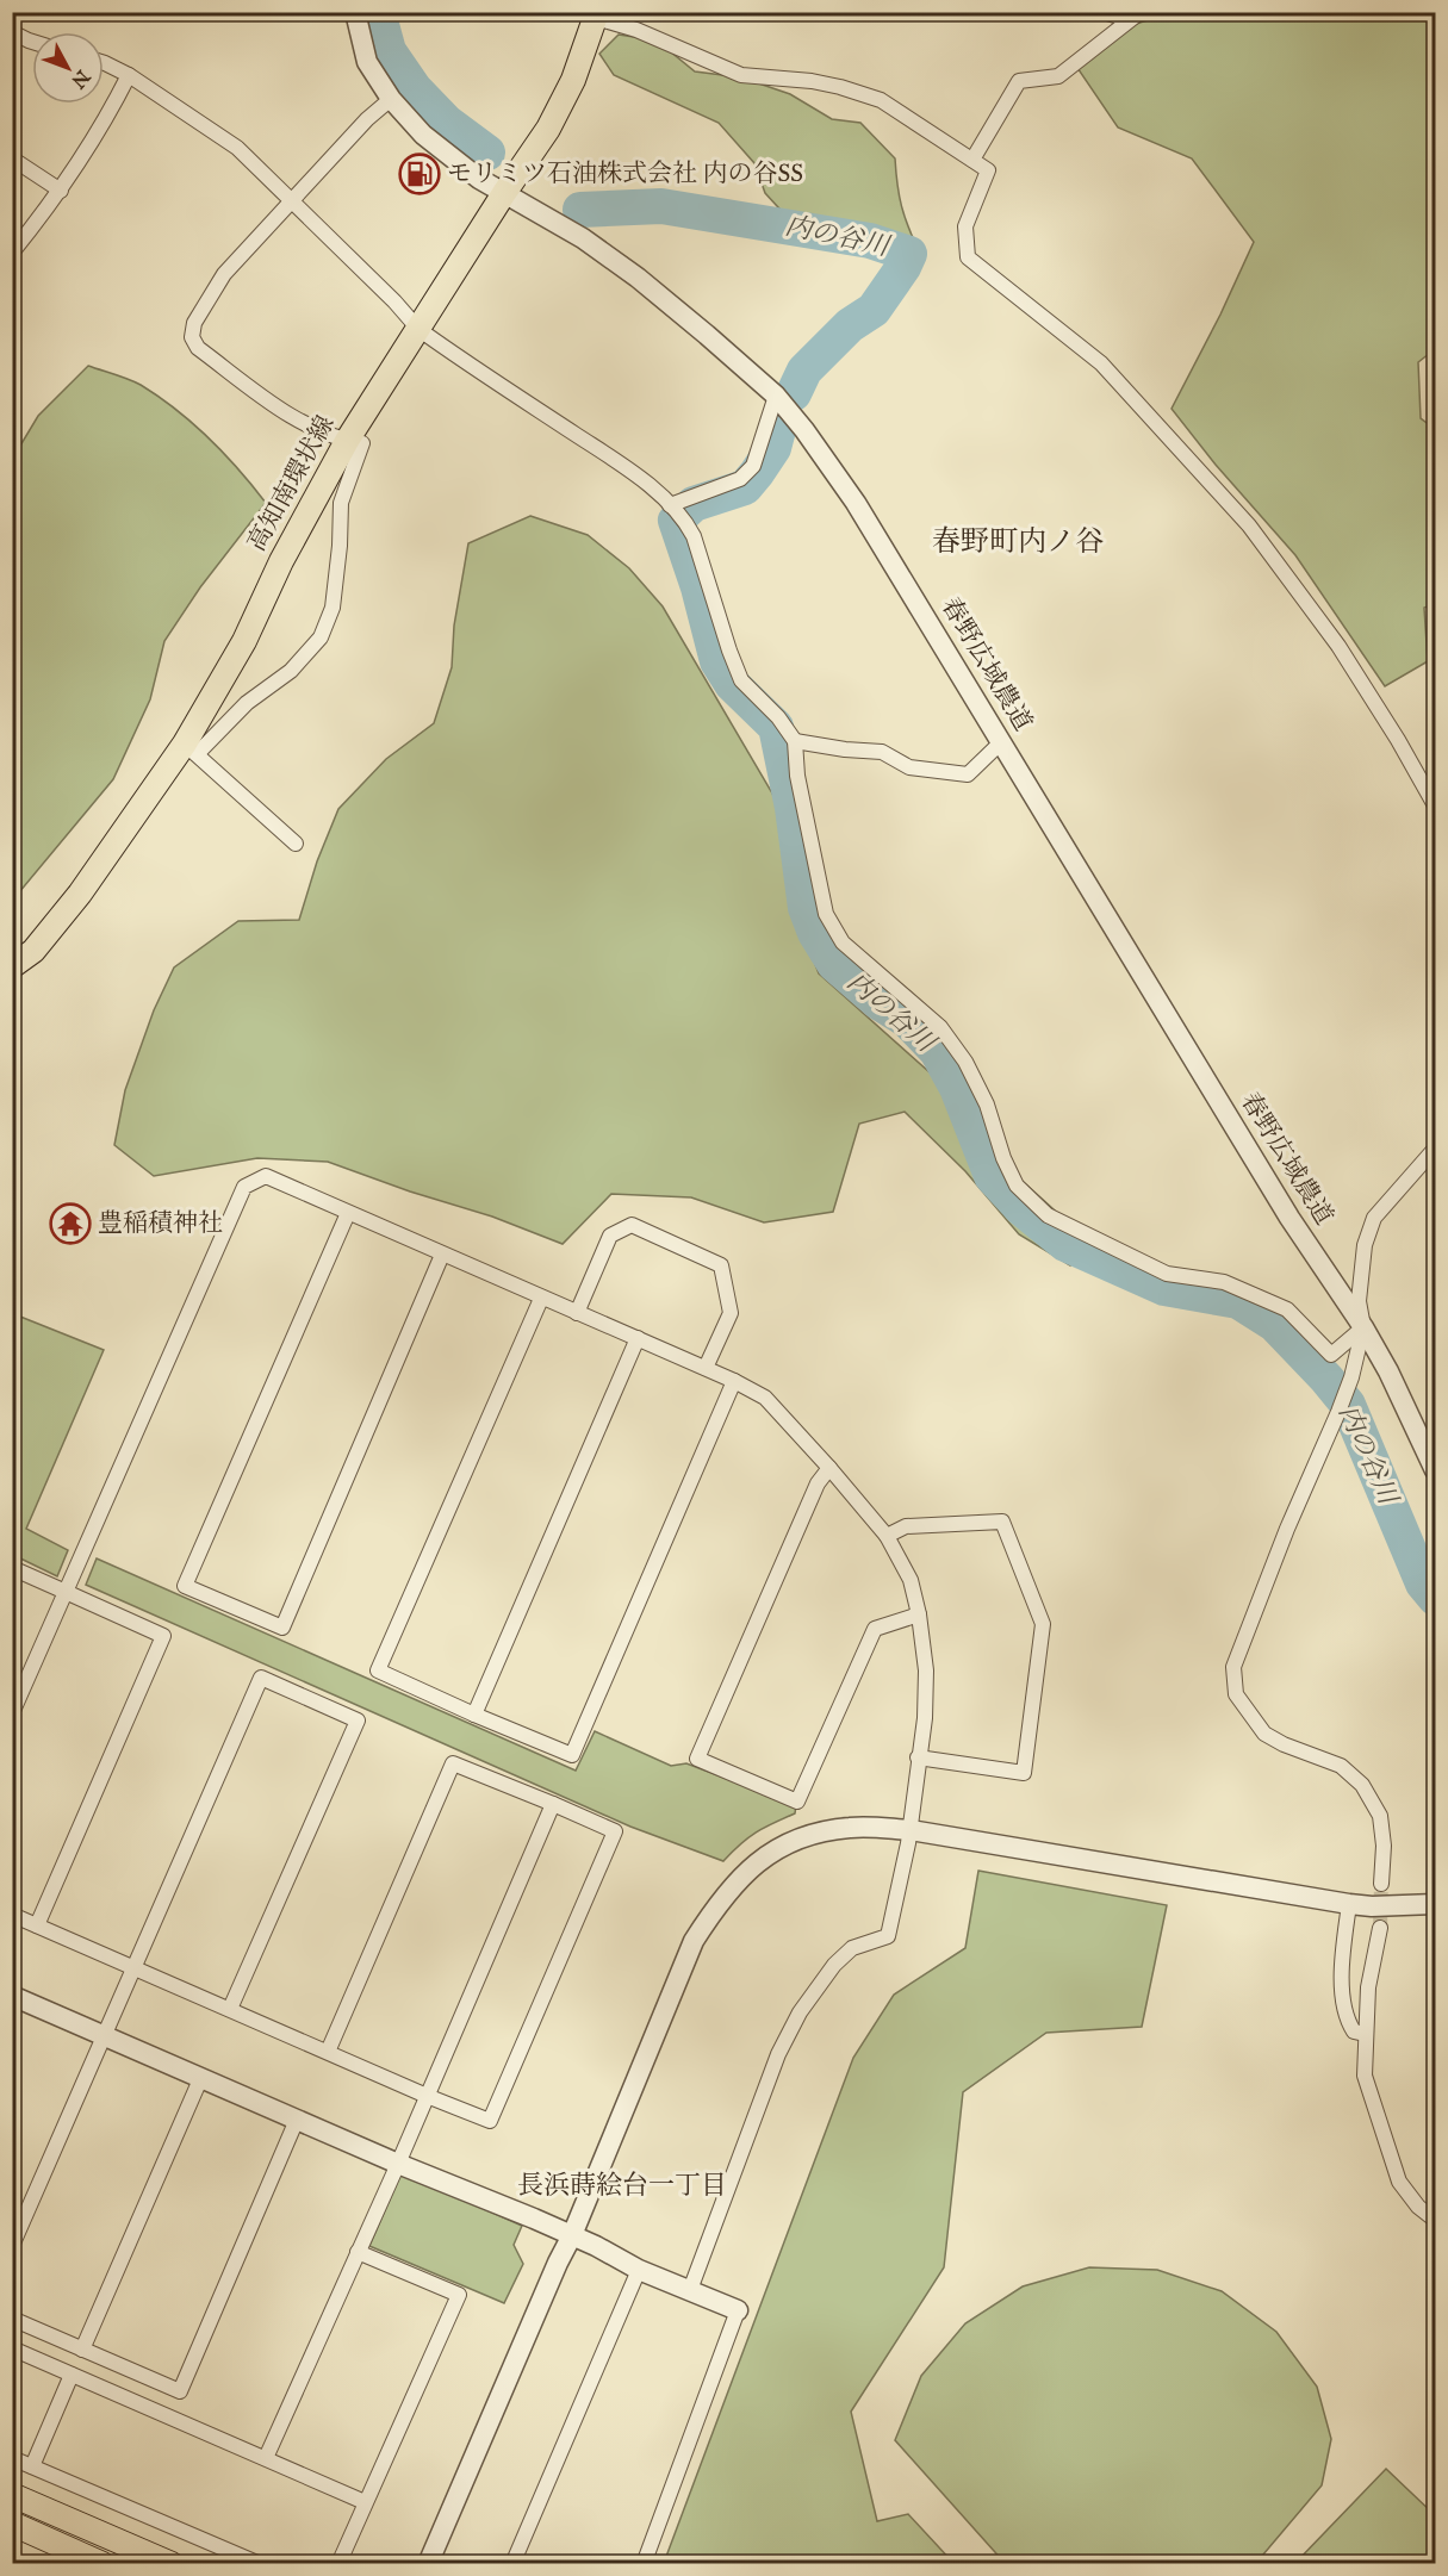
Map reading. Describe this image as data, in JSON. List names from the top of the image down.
{
  "streets": {
    "main road": ["高知南環状線"],
    "street": ["春野広域農道"]
  },
  "crossings": [
    ["高知南環状線", "春野広域農道"]
  ],
  "districts": ["春野町内ノ谷", "長浜蒔絵台一丁目"],
  "water": ["内の谷川"],
  "places": {
    "fuel station": ["モリミツ石油株式会社 内の谷SS"],
    "temple": ["豊稲積神社"]
  },
  "north": "bottom right"
}
